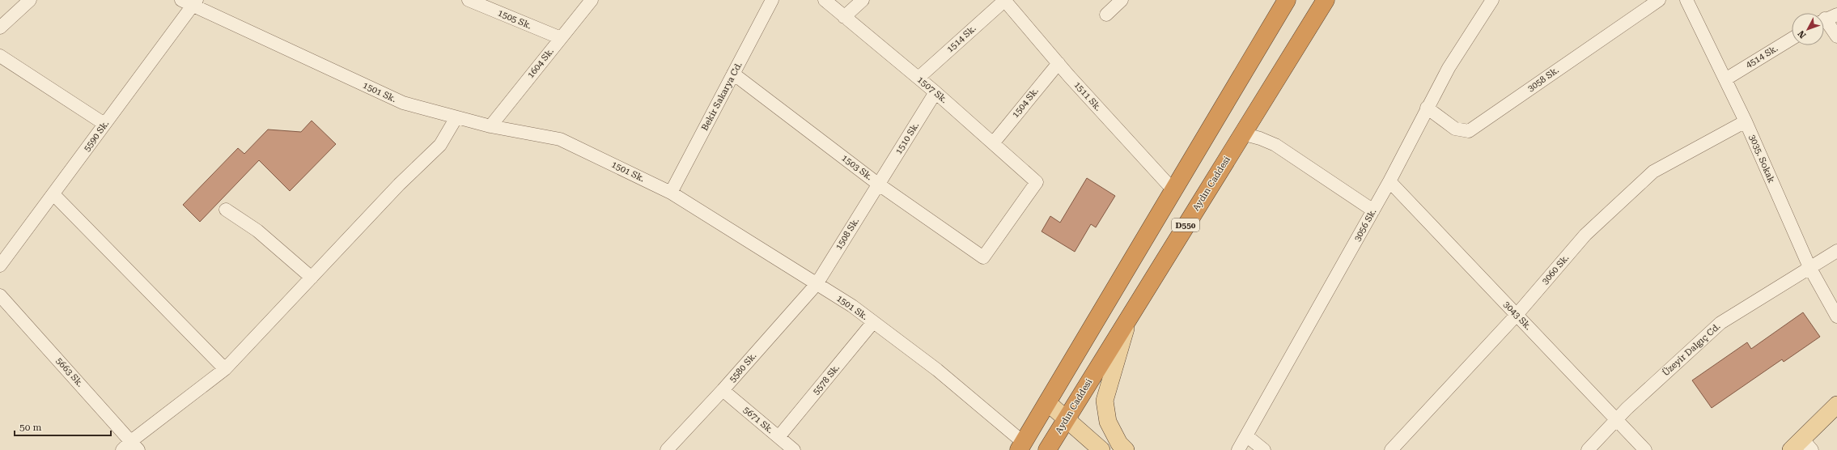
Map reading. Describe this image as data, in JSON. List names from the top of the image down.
{
  "streets": {
    "highway": ["Aydın Caddesi", "D550"],
    "street": [
      "1505 Sk.",
      "1514 Sk.",
      "4514 Sk.",
      "1604 Sk.",
      "3058 Sk.",
      "1507 Sk.",
      "1501 Sk.",
      "Bekir Sakarya Cd.",
      "1511 Sk.",
      "1504 Sk.",
      "5590 Sk.",
      "1510 Sk.",
      "3035. Sokak",
      "1503 Sk.",
      "3056 Sk.",
      "1508 Sk.",
      "3060 Sk.",
      "3043 Sk.",
      "Üzeyir Dalgıç Cd.",
      "5580 Sk.",
      "5663 Sk.",
      "5578 Sk.",
      "5671 Sk."
    ]
  },
  "crossings": [
    ["1505 Sk.", "1604 Sk."],
    ["1514 Sk.", "1507 Sk."],
    ["1514 Sk.", "1511 Sk."],
    ["4514 Sk.", "3035. Sokak"],
    ["1604 Sk.", "1501 Sk."],
    ["3058 Sk.", "3056 Sk."],
    ["1507 Sk.", "1504 Sk."],
    ["1507 Sk.", "1510 Sk."],
    ["1507 Sk.", "1503 Sk."],
    ["1501 Sk.", "Bekir Sakarya Cd."],
    ["1501 Sk.", "5590 Sk."],
    ["1501 Sk.", "D550"],
    ["1501 Sk.", "1508 Sk."],
    ["1501 Sk.", "5580 Sk."],
    ["1501 Sk.", "5578 Sk."],
    ["Bekir Sakarya Cd.", "1503 Sk."],
    ["1511 Sk.", "1504 Sk."],
    ["1511 Sk.", "D550"],
    ["1510 Sk.", "1503 Sk."],
    ["1510 Sk.", "1508 Sk."],
    ["3035. Sokak", "3060 Sk."],
    ["3035. Sokak", "Üzeyir Dalgıç Cd."],
    ["1503 Sk.", "1508 Sk."],
    ["3056 Sk.", "3043 Sk."],
    ["1508 Sk.", "5580 Sk."],
    ["3060 Sk.", "3043 Sk."],
    ["3043 Sk.", "Üzeyir Dalgıç Cd."],
    ["5580 Sk.", "5671 Sk."],
    ["5578 Sk.", "5671 Sk."]
  ],
  "scale_bar": "50 m",
  "north": "bottom left"
}
